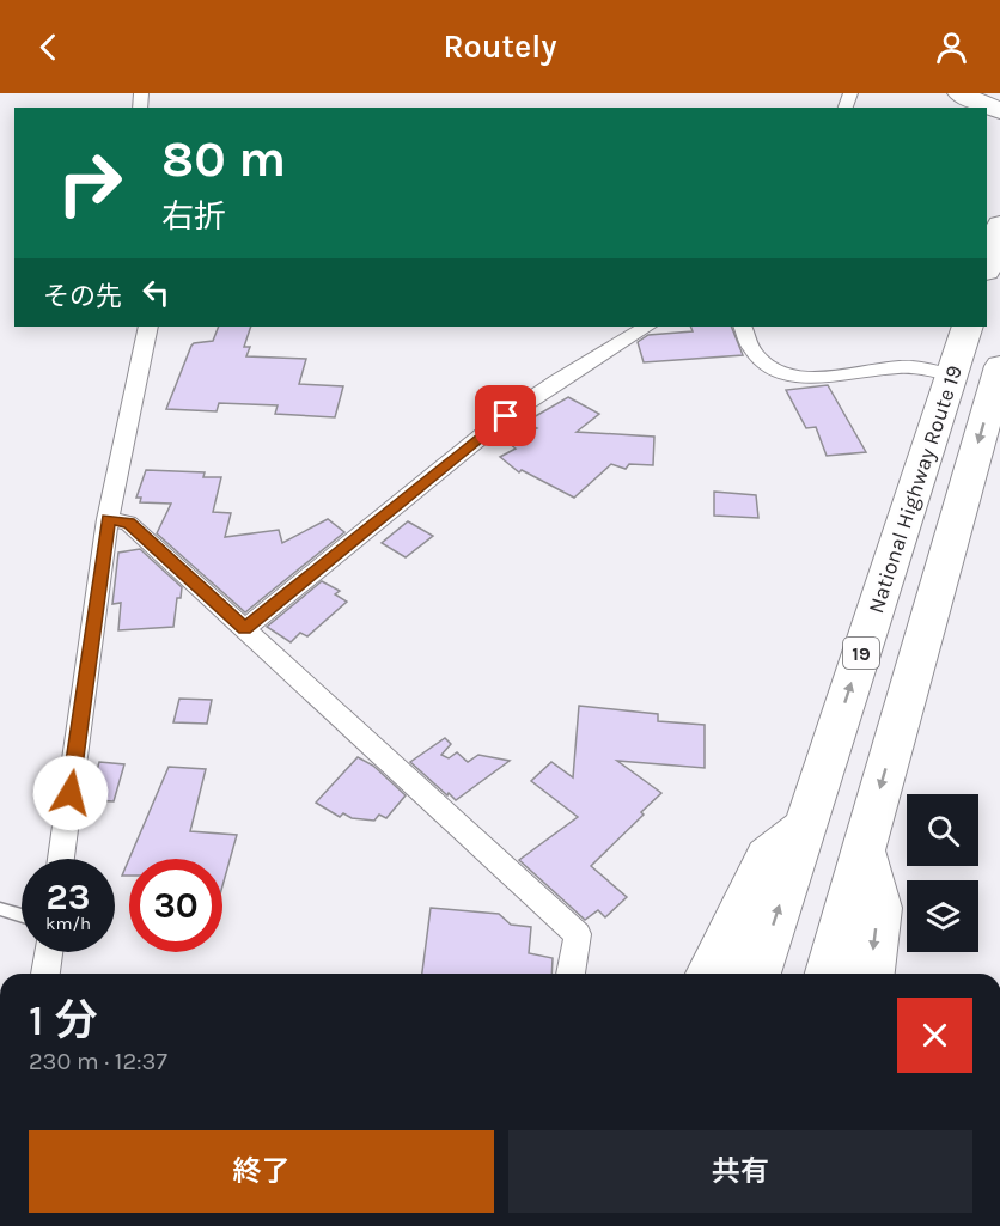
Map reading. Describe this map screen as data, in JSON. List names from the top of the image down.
{
  "streets": {
    "highway": ["National Highway Route 19", "19"]
  },
  "page": {
    "header": "Routely",
    "turn": ["80 m", "右折"],
    "then": "その先",
    "speed": "23 km/h",
    "limit": "30",
    "heading": ["1 分", "230 m · 12:37"],
    "buttons": ["終了", "共有"]
  }
}
